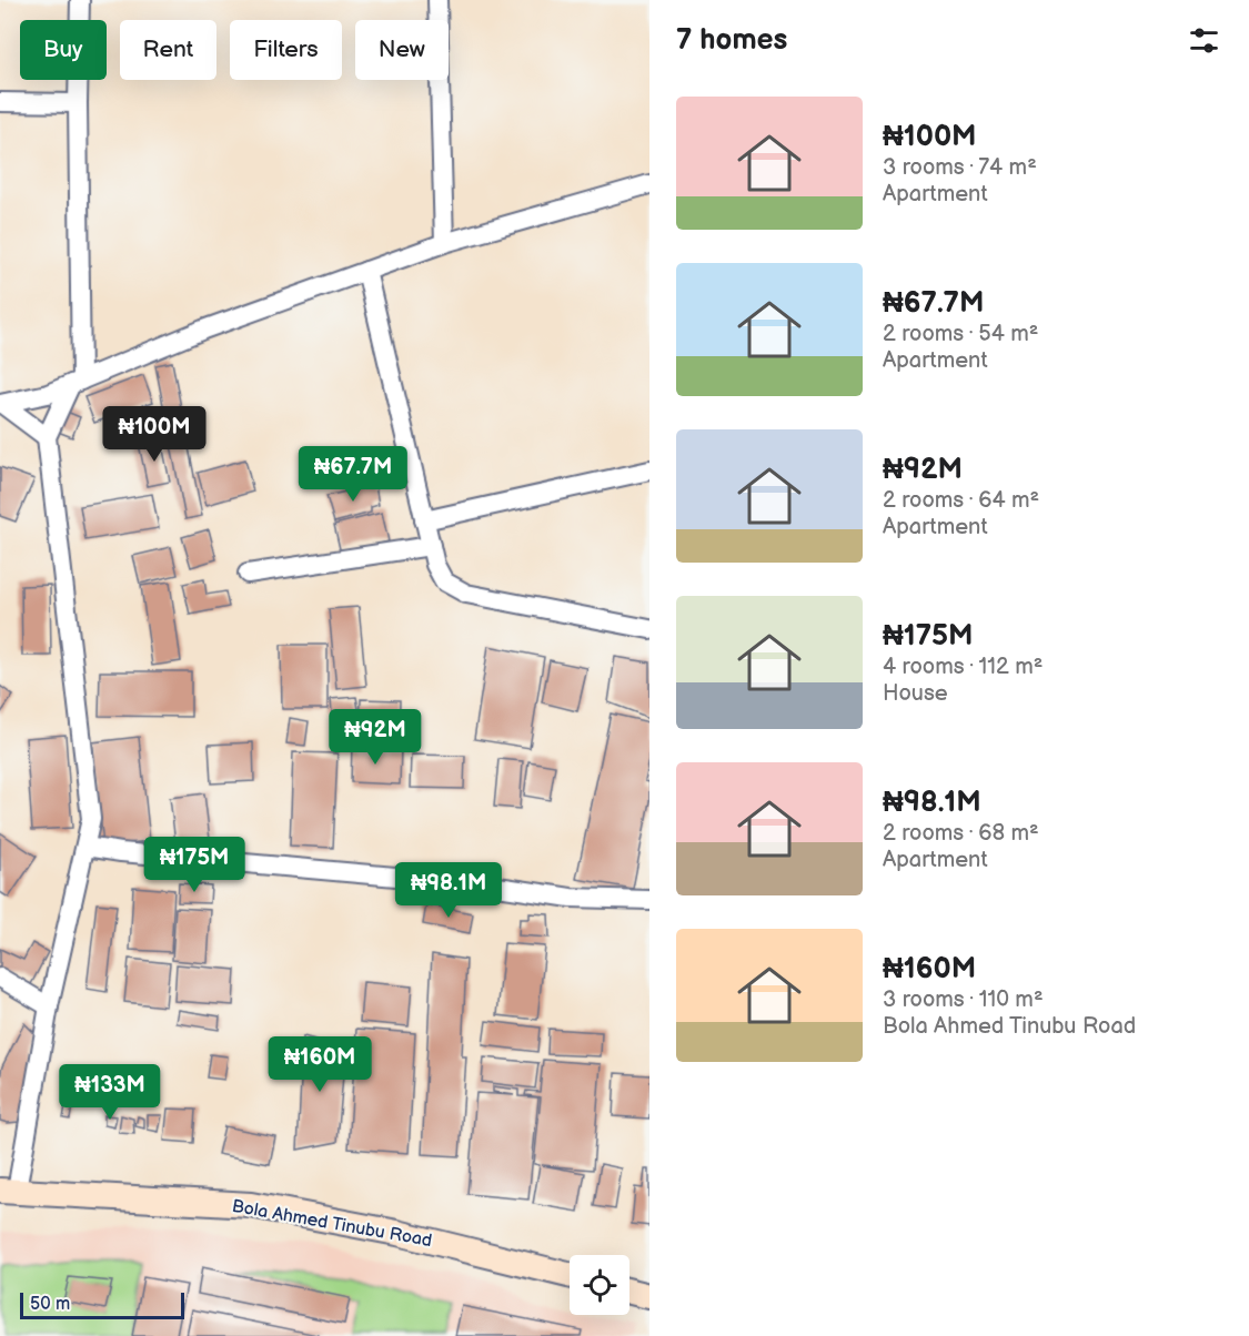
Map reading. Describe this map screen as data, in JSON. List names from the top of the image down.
{
  "streets": {
    "main road": ["Bola Ahmed Tinubu Road"]
  },
  "scale_bar": "50 m",
  "page": {
    "heading": "7 homes",
    "chip": [
      "Buy",
      "Rent",
      "Filters",
      "New"
    ],
    "list": [
      {
        "name": "₦100M",
        "note": "3 rooms · 74 m² · Apartment"
      },
      {
        "name": "₦67.7M",
        "note": "2 rooms · 54 m² · Apartment"
      },
      {
        "name": "₦92M",
        "note": "2 rooms · 64 m² · Apartment"
      },
      {
        "name": "₦175M",
        "note": "4 rooms · 112 m² · House"
      },
      {
        "name": "₦98.1M",
        "note": "2 rooms · 68 m² · Apartment"
      },
      {
        "name": "₦160M",
        "note": "3 rooms · 110 m² · Bola Ahmed Tinubu Road"
      }
    ],
    "price": [
      "₦100M",
      "₦67.7M",
      "₦92M",
      "₦175M",
      "₦98.1M",
      "₦160M",
      "₦133M"
    ],
    "scale": "50 m"
  }
}
